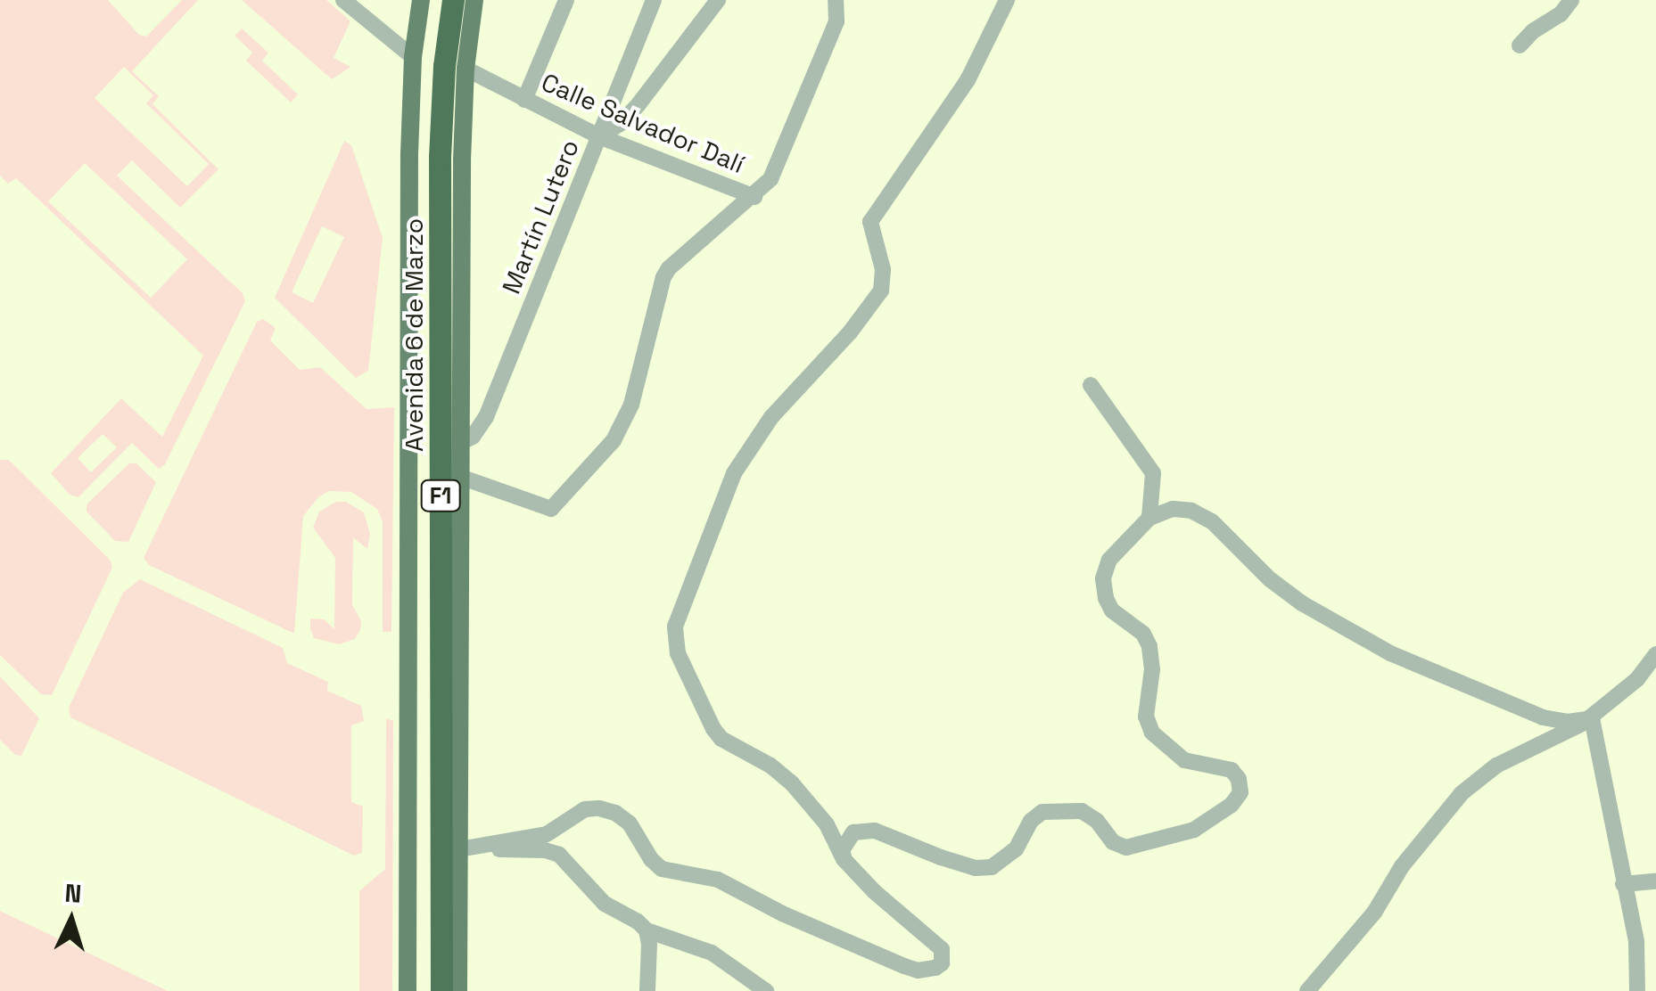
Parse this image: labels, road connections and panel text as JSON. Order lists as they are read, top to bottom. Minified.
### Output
{"streets":{"highway":["Avenida 6 de Marzo","F1"],"street":["Calle Salvador Dalí","Martín Lutero"]},"crossings":[["Calle Salvador Dalí","Martín Lutero"],["Calle Salvador Dalí","Avenida 6 de Marzo"],["Martín Lutero","Avenida 6 de Marzo"]],"north":"top"}
